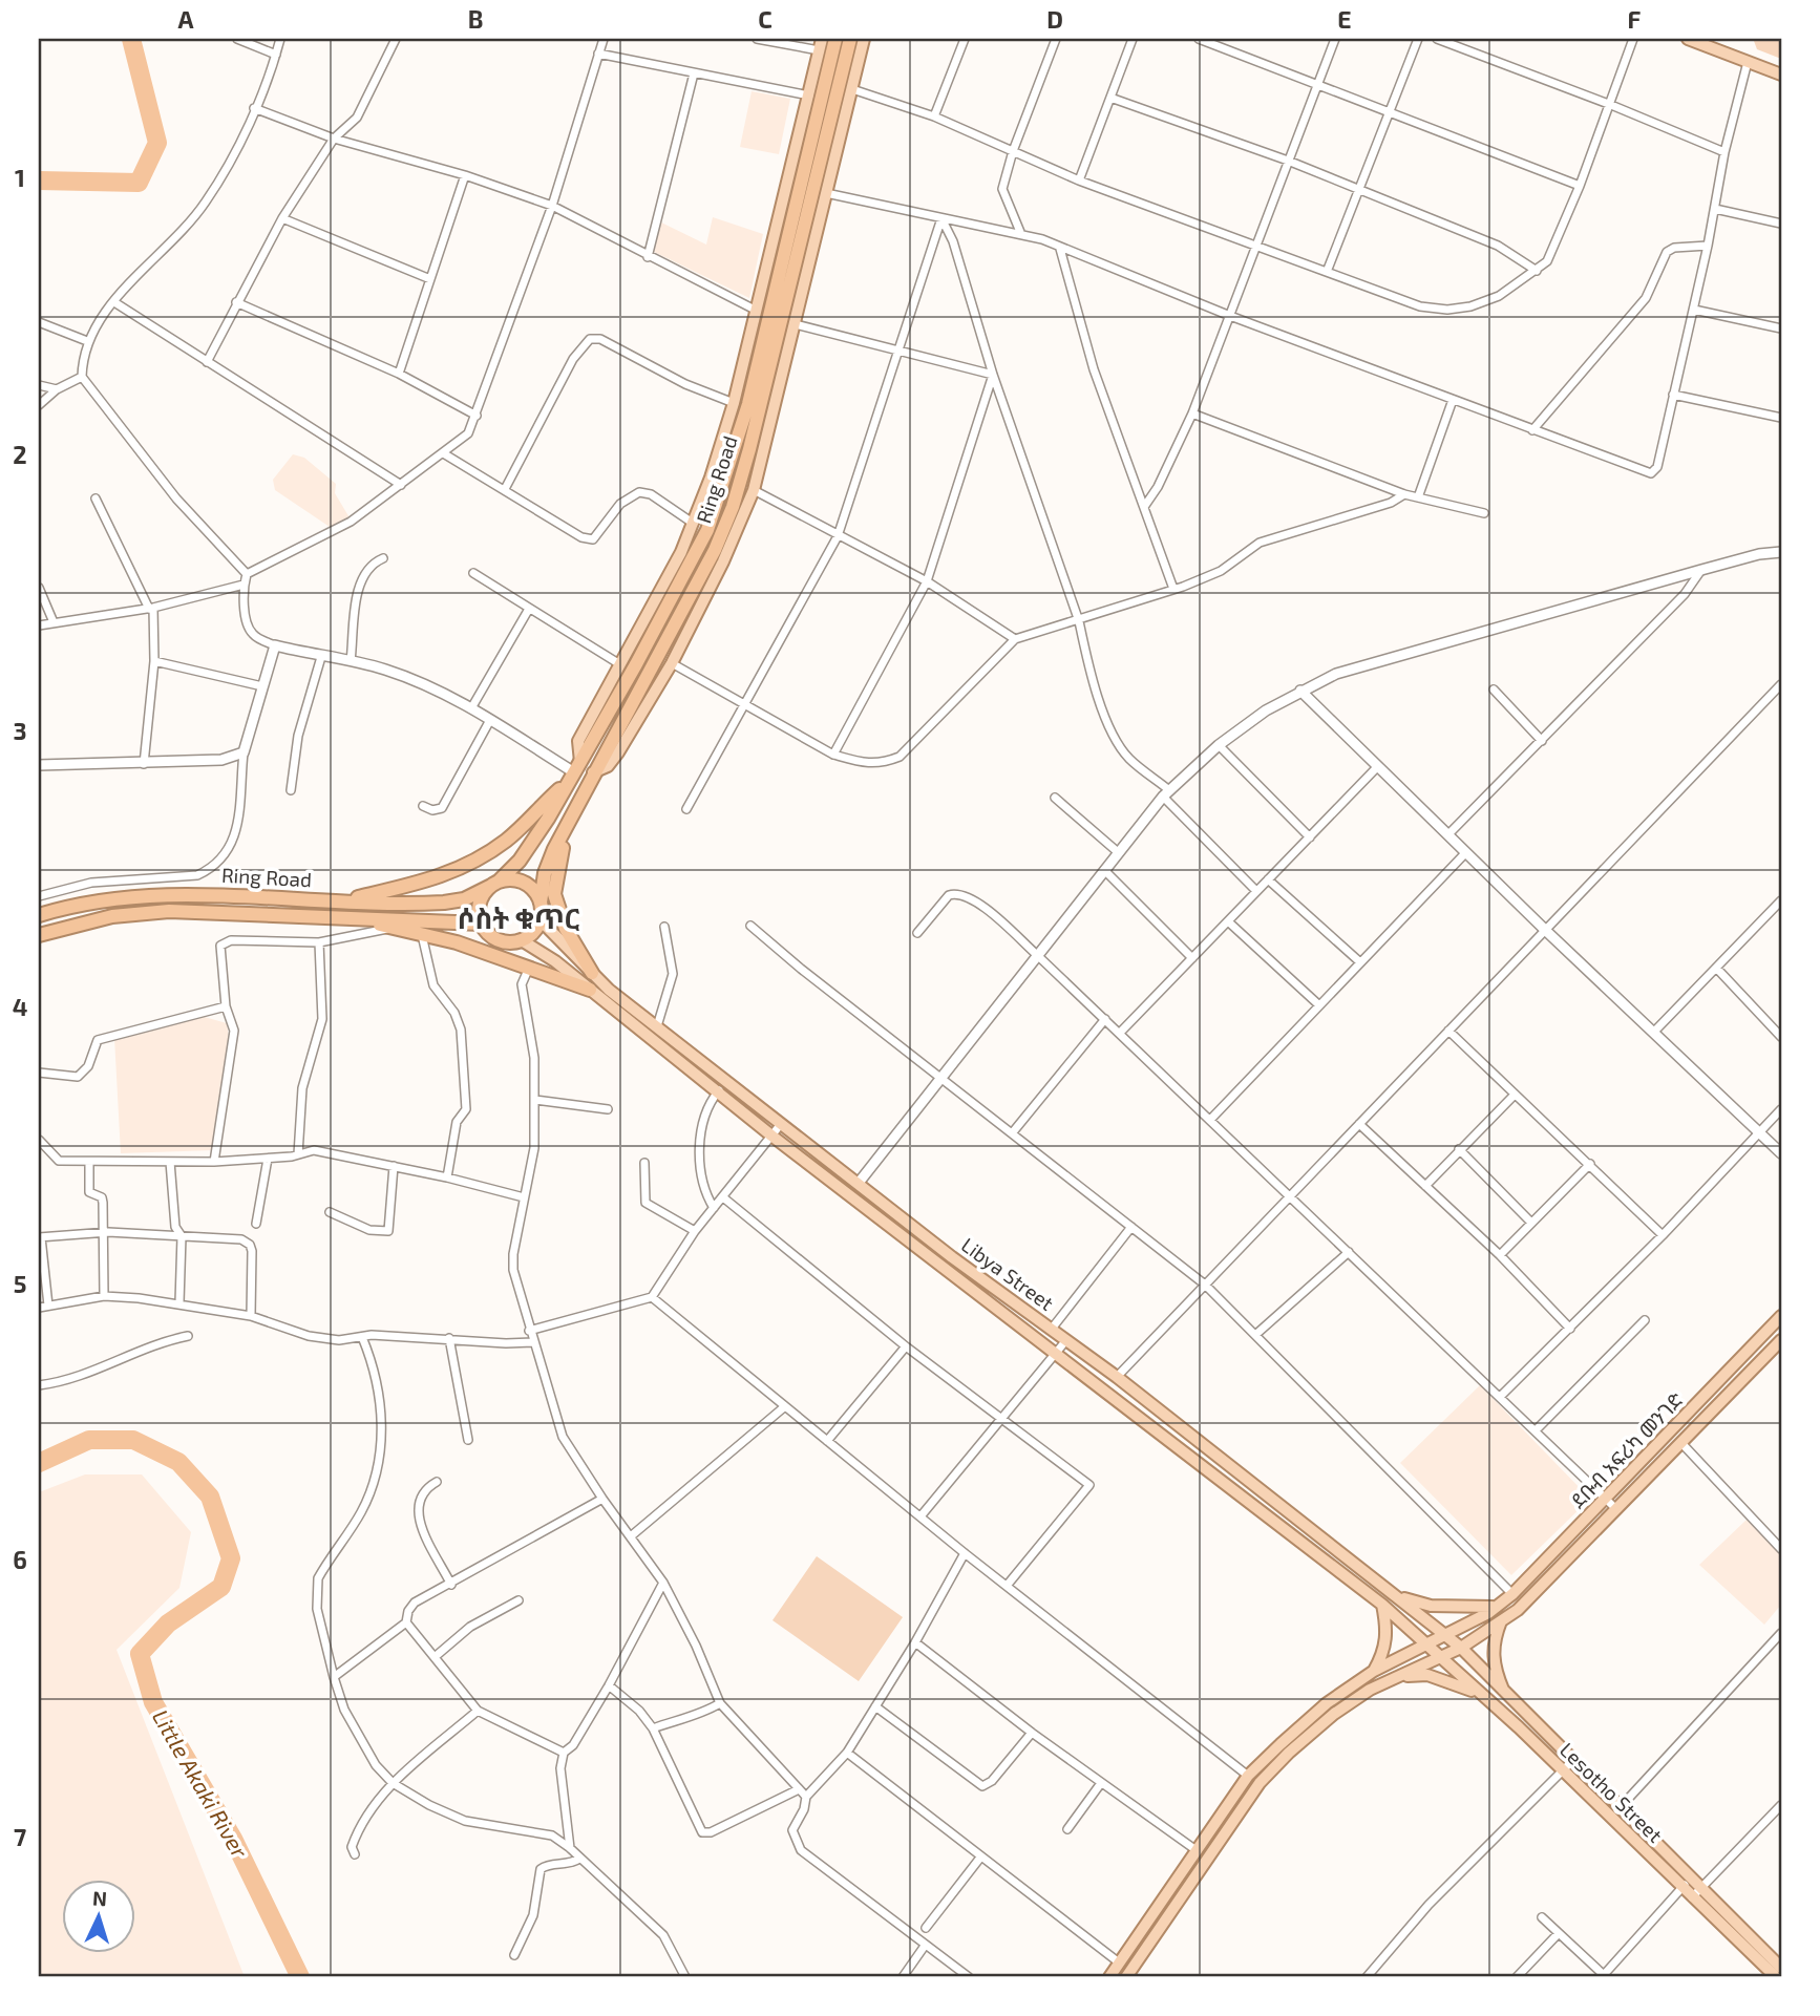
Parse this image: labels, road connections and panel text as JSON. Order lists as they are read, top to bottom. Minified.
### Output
{"streets":{"highway":["Ring Road"],"main road":["Libya Street","ደቡብ አፍሪካ መንገድ","Lesotho Street"]},"crossings":[["Ring Road","Libya Street"],["Libya Street","ደቡብ አፍሪካ መንገድ"],["Libya Street","Lesotho Street"],["ደቡብ አፍሪካ መንገድ","Lesotho Street"]],"districts":["ሶስት ቁጥር"],"water":["Little Akaki River"],"north":"top","grid":{"columns":["A","B","C","D","E","F"],"rows":["1","2","3","4","5","6","7"]}}
